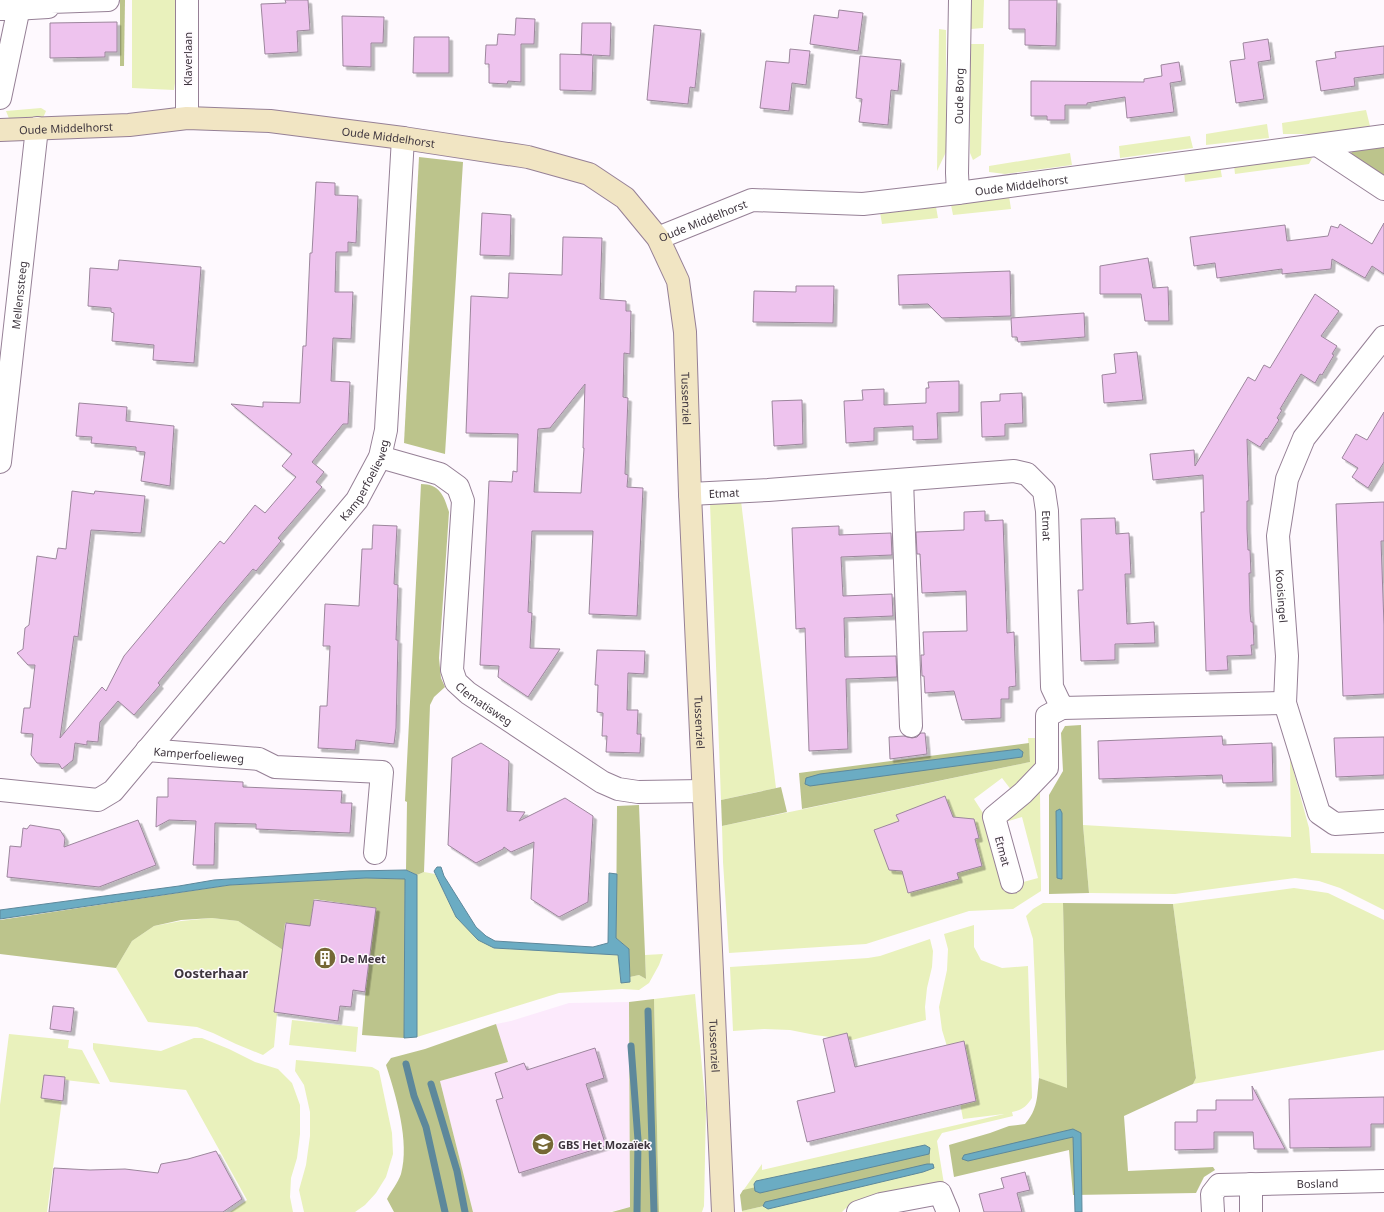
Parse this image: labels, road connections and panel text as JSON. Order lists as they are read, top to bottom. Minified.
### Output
{"streets":{"street":["Klaverlaan","Oude Borg","Oude Middelhorst","Mellenssteeg","Tussenziel","Kamperfoelieweg","Etmat","Kooisingel","Clematisweg","Bosland"]},"crossings":[["Klaverlaan","Oude Middelhorst"],["Oude Borg","Oude Middelhorst"],["Oude Middelhorst","Mellenssteeg"],["Oude Middelhorst","Tussenziel"],["Oude Middelhorst","Kamperfoelieweg"],["Tussenziel","Etmat"],["Tussenziel","Clematisweg"],["Kamperfoelieweg","Clematisweg"]],"districts":["Oosterhaar"],"places":{"building":["De Meet"],"school or university":["GBS Het Mozaïek"]}}
